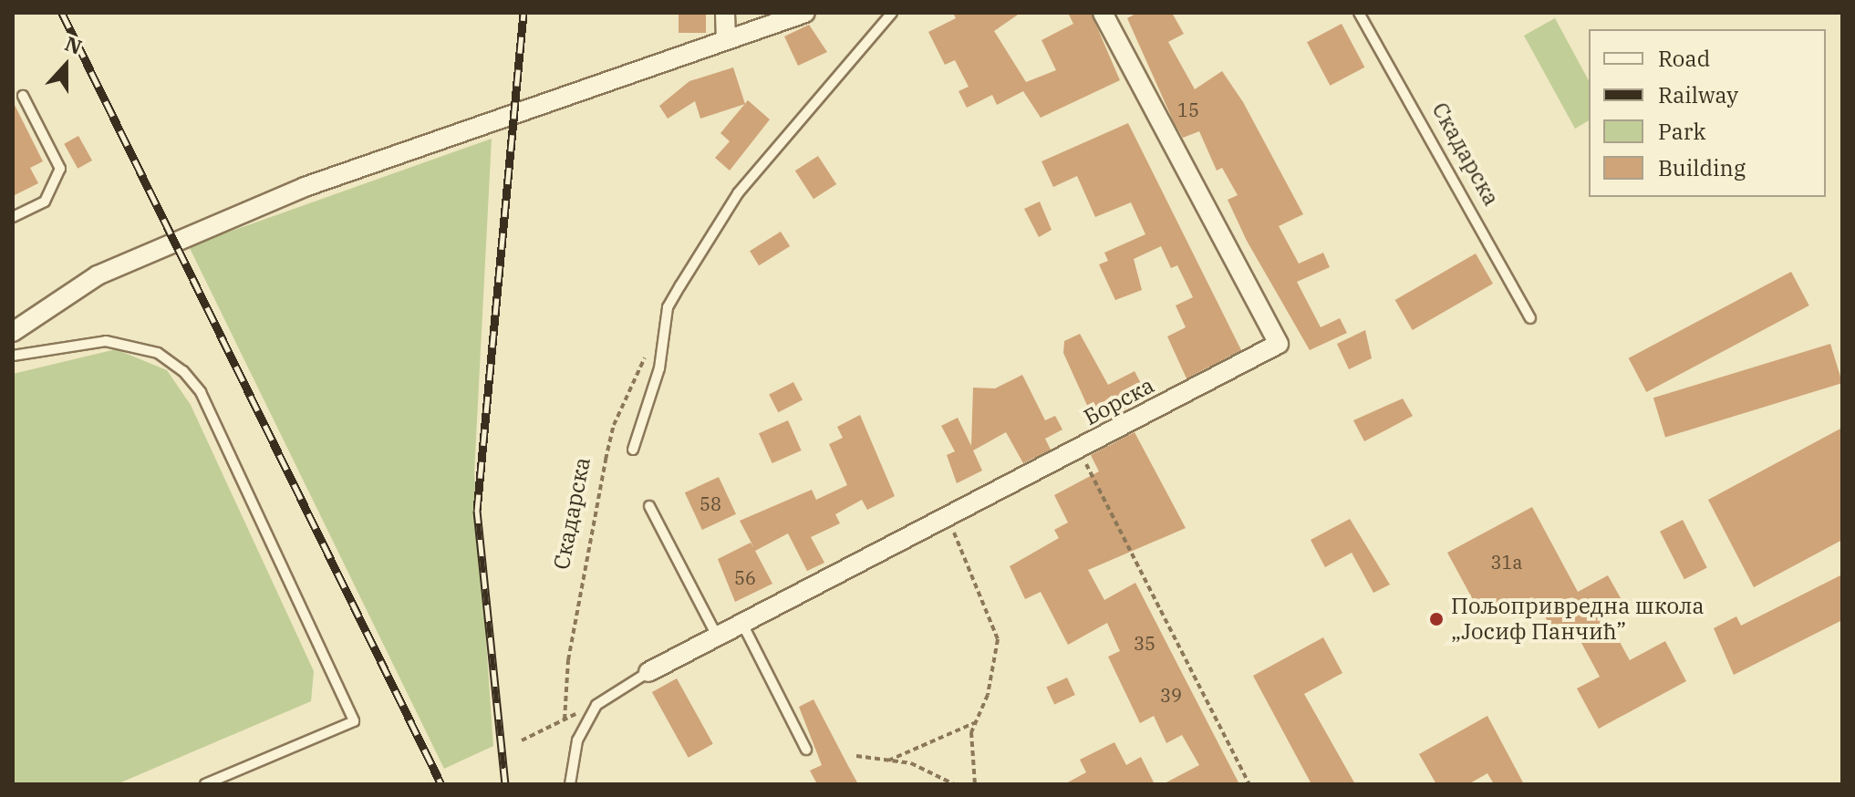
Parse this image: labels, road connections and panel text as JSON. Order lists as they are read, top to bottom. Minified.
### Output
{"streets":{"street":["Борска"],"lane":["Скадарска"]},"places":["Пољопривредна школа „Јосиф Панчић”"],"house_numbers":["15","58","31a","56","35","39"],"legend":["Road","Railway","Park","Building"],"north":"top"}
